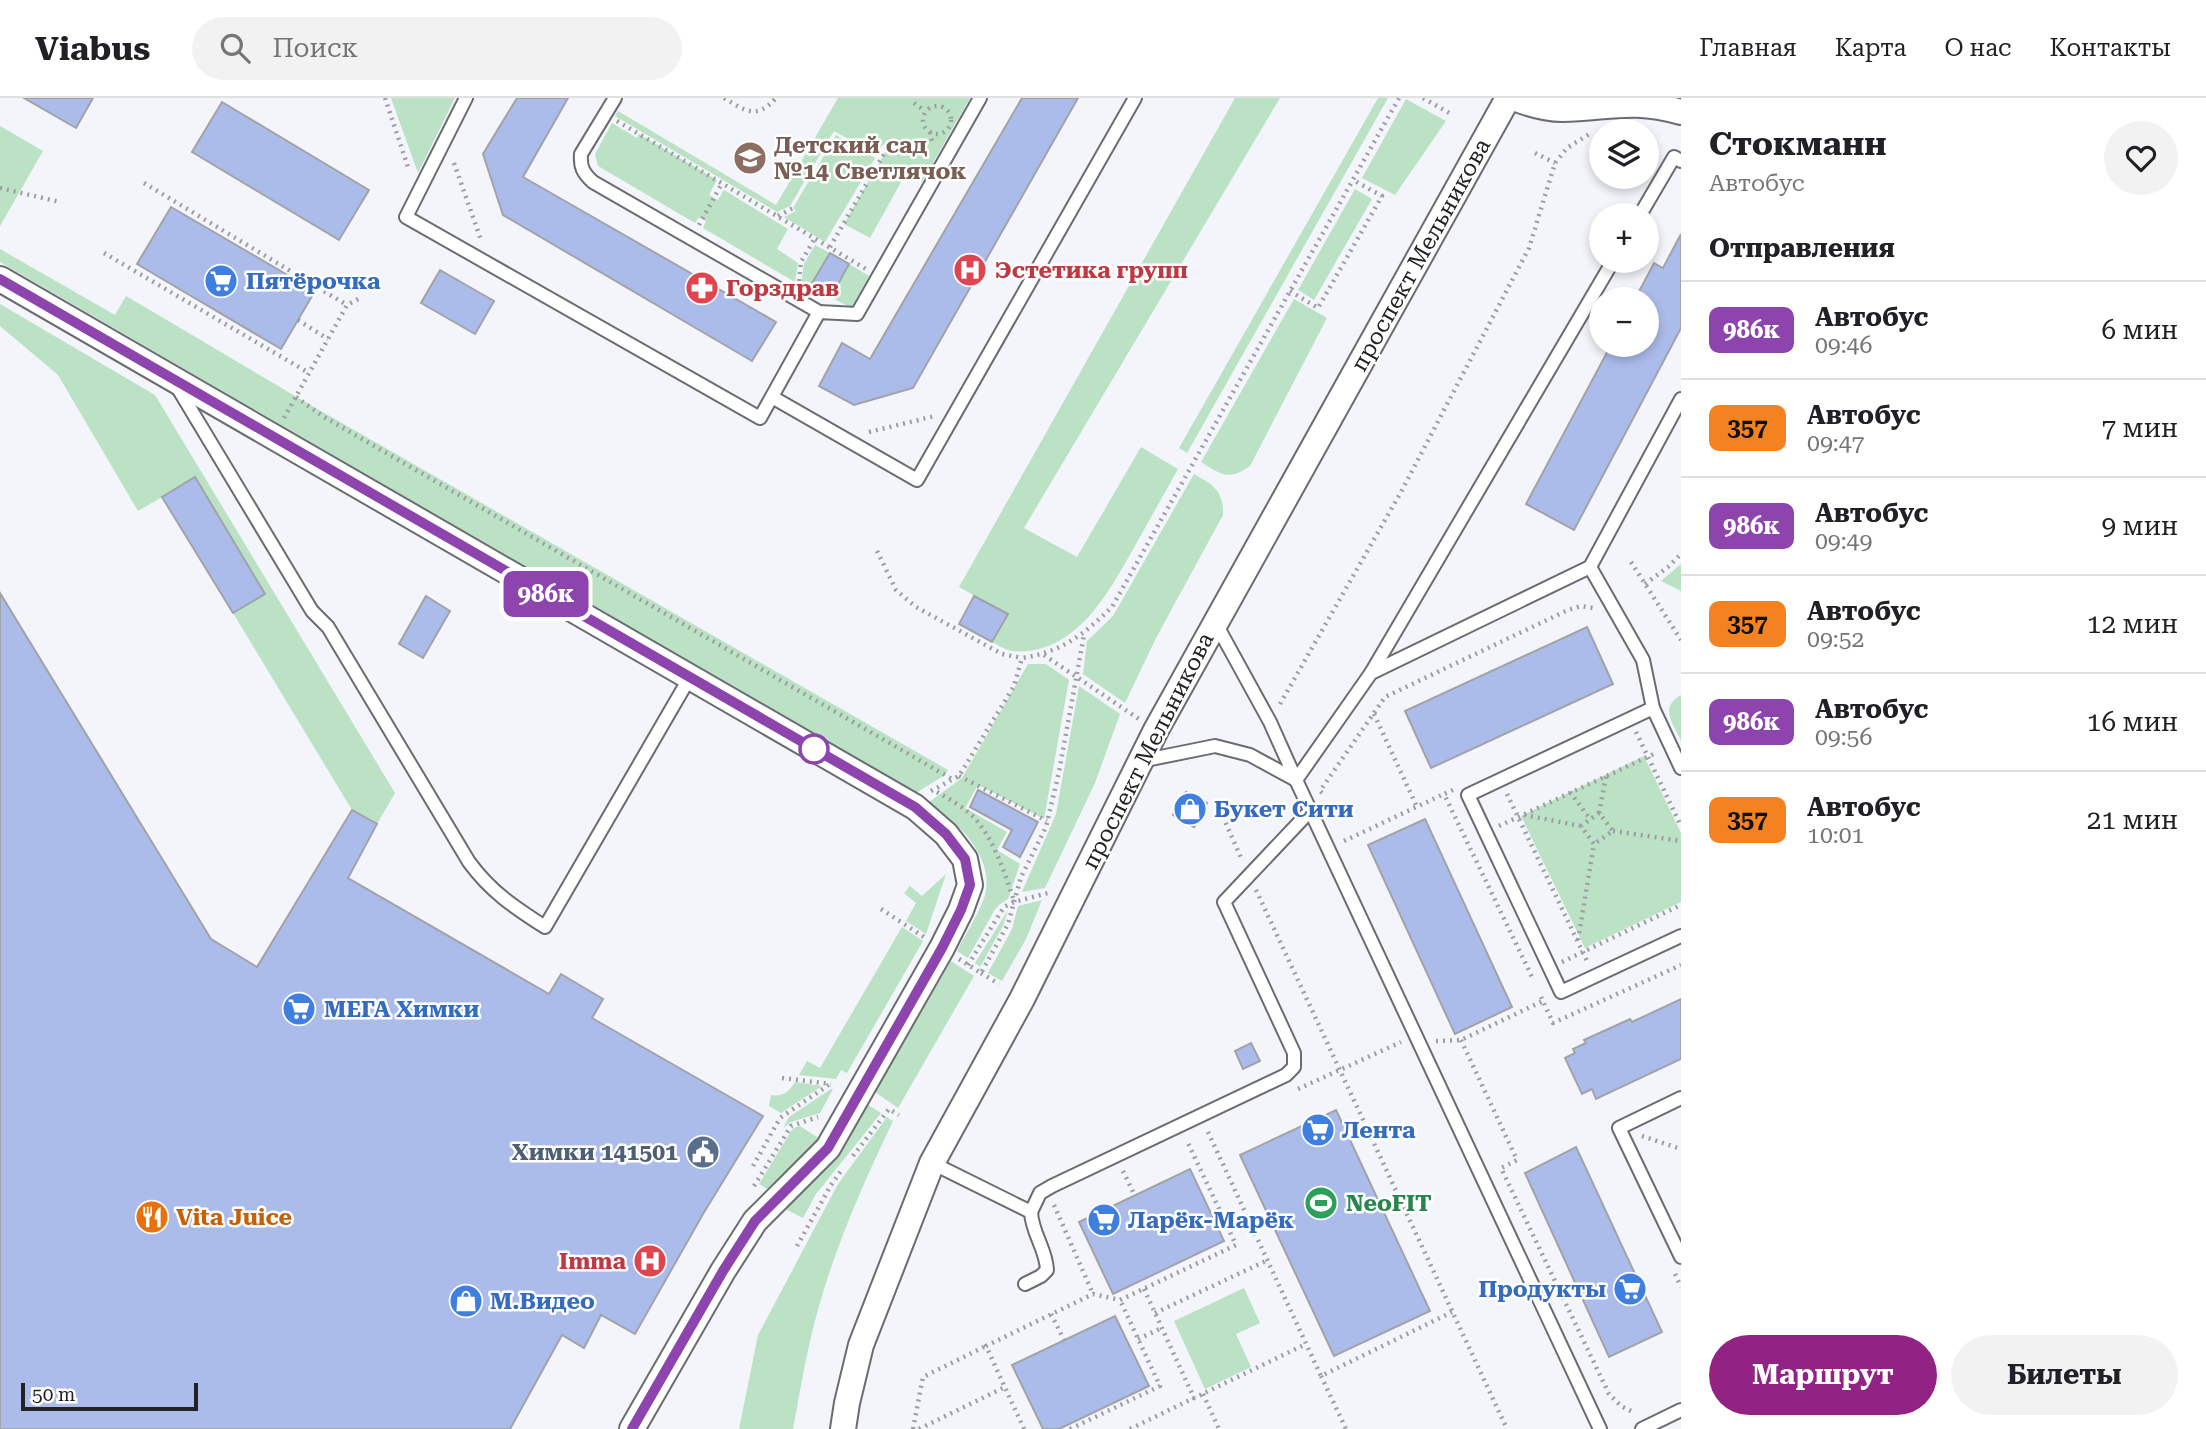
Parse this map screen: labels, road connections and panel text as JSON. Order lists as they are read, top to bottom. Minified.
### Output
{"streets":{"street":["проспект Мельникова"]},"places":{"school or university":["Детский сад №14 Светлячок"],"hospital":["Эстетика групп","Imma"],"supermarket":["Пятёрочка","МЕГА Химки","Лента","Ларёк-Марёк","Продукты"],"pharmacy":["Горздрав"],"shop":["Букет Сити","М.Видео"],"public building":["Химки 141501"],"sports":["NeoFIT"],"restaurant":["Vita Juice"]},"lines":["bus line 986к"],"scale_bar":"50 m","page":{"header":"Viabus","search":"Поиск","nav":["Главная","Карта","О нас","Контакты"],"on_map":"986к","heading":[["Стокманн","Автобус"],"Отправления"],"map_buttons":["+","−"],"list":[{"mark":"986к","name":"Автобус","note":"09:46","value":"6 мин"},{"mark":"357","name":"Автобус","note":"09:47","value":"7 мин"},{"mark":"986к","name":"Автобус","note":"09:49","value":"9 мин"},{"mark":"357","name":"Автобус","note":"09:52","value":"12 мин"},{"mark":"986к","name":"Автобус","note":"09:56","value":"16 мин"},{"mark":"357","name":"Автобус","note":"10:01","value":"21 мин"}],"buttons":["Маршрут","Билеты"],"scale":"50 m"}}
